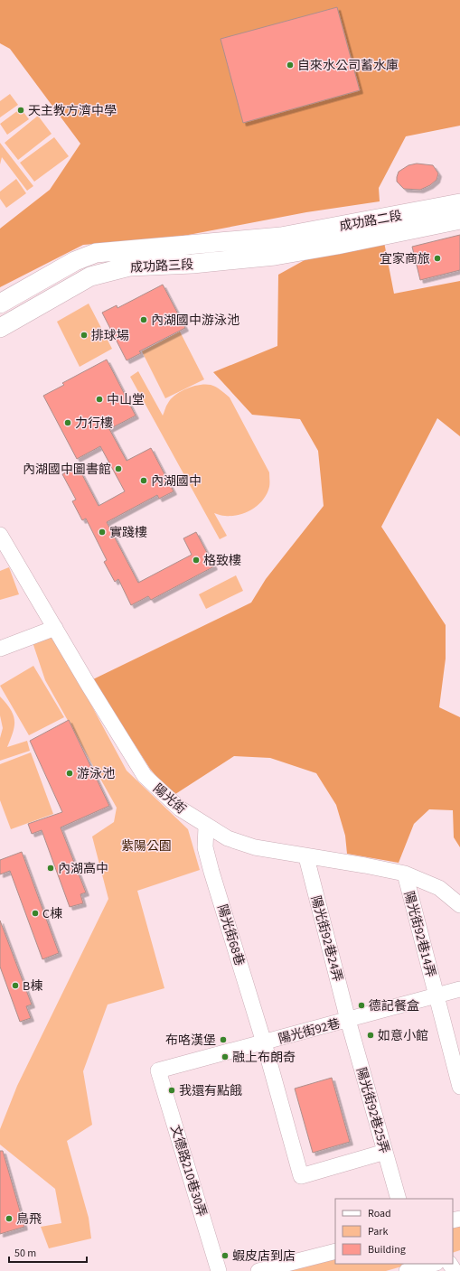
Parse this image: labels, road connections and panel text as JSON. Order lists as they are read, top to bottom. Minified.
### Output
{"streets":{"main road":["成功路二段","成功路三段"],"street":["陽光街","陽光街92巷14弄","陽光街68巷","陽光街92巷24弄","陽光街92巷","陽光街92巷25弄","文德路210巷30弄"]},"crossings":[["成功路二段","成功路三段"],["陽光街","陽光街92巷14弄"],["陽光街","陽光街68巷"],["陽光街","陽光街92巷24弄"],["陽光街92巷14弄","陽光街92巷"],["陽光街68巷","陽光街92巷"],["陽光街68巷","陽光街92巷25弄"],["陽光街92巷24弄","陽光街92巷"],["陽光街92巷24弄","陽光街92巷25弄"],["陽光街92巷","陽光街92巷25弄"],["陽光街92巷","文德路210巷30弄"]],"parks":["紫陽公園"],"places":["自來水公司蓄水庫","天主教方濟中學","宜家商旅","內湖國中游泳池","排球場","中山堂","力行樓","內湖國中圖書館","內湖國中","實踐樓","格致樓","游泳池","內湖高中","C棟","B棟","德記餐盒","如意小館","布咯漢堡","融上布朗奇","我還有點餓","鳥飛","蝦皮店到店"],"legend":["Road","Park","Building"],"scale_bar":"50 m"}
